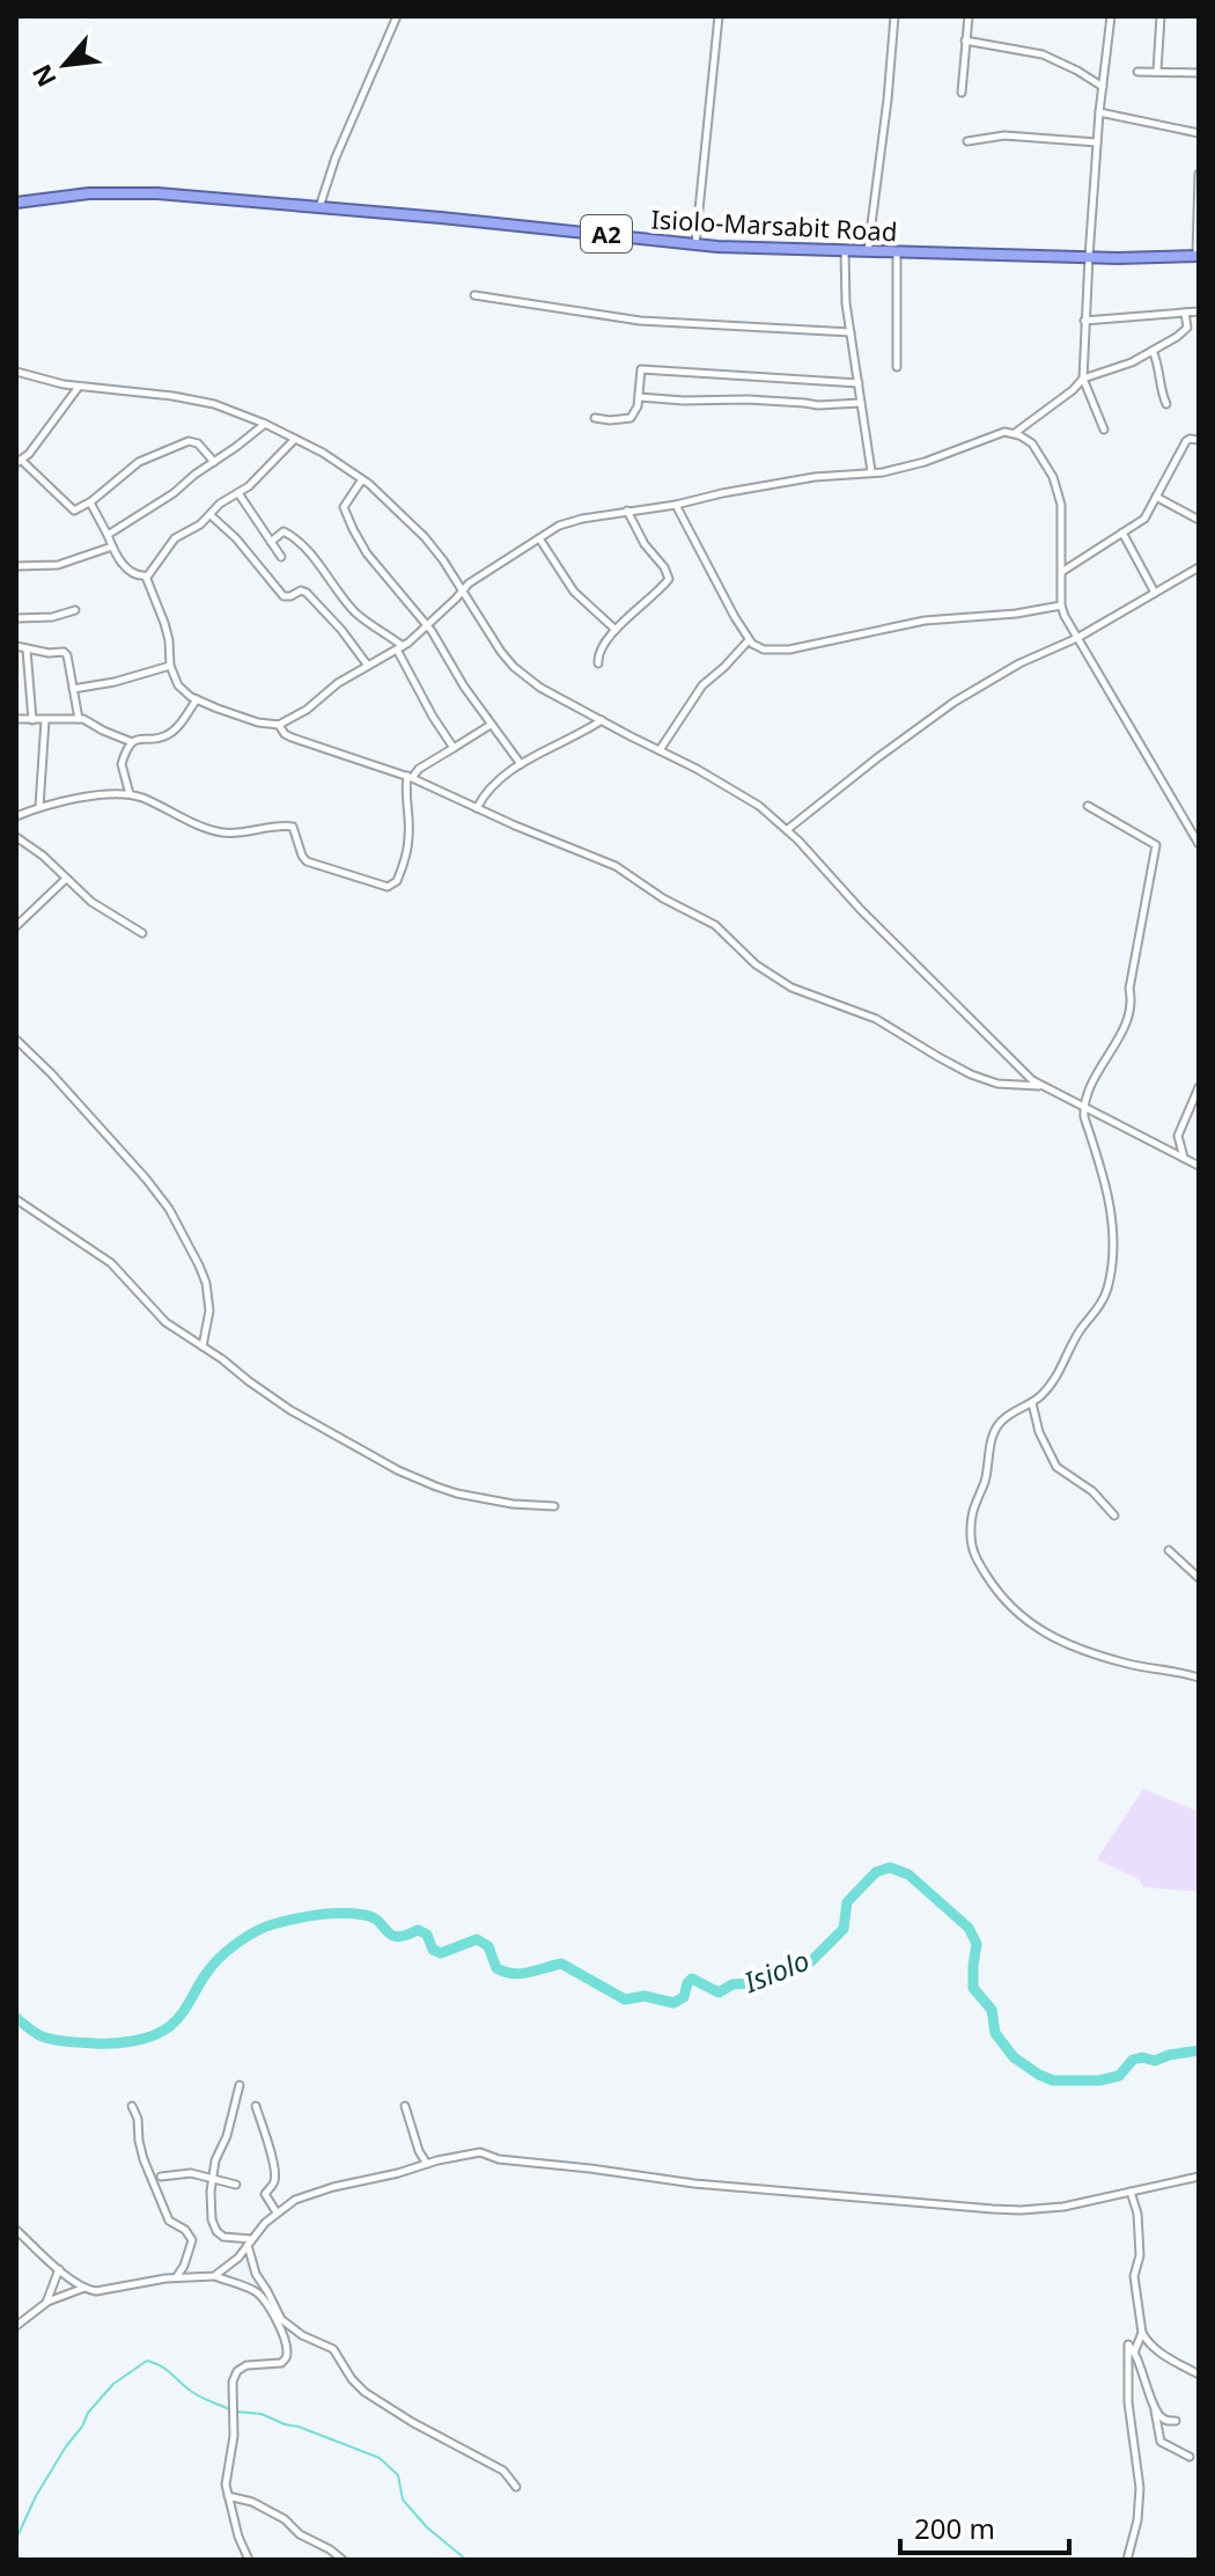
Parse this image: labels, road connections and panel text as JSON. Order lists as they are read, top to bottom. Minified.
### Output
{"streets":{"highway":["Isiolo-Marsabit Road","A2"]},"water":["Isiolo"],"scale_bar":"200 m","north":"bottom left"}
